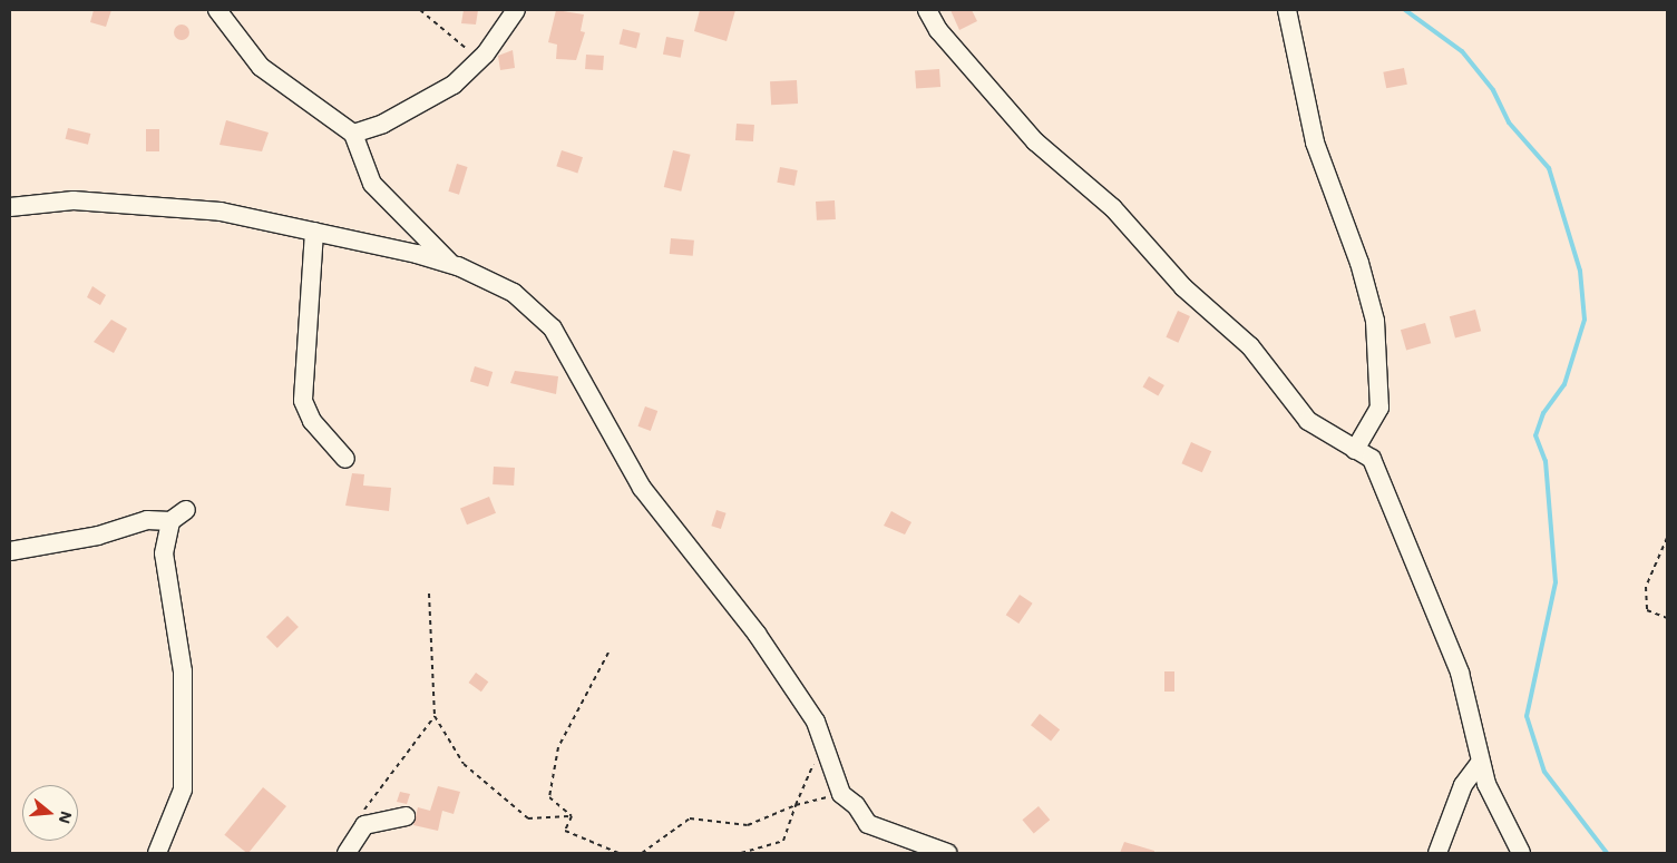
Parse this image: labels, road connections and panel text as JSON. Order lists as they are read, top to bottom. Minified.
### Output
{"north":"right"}
